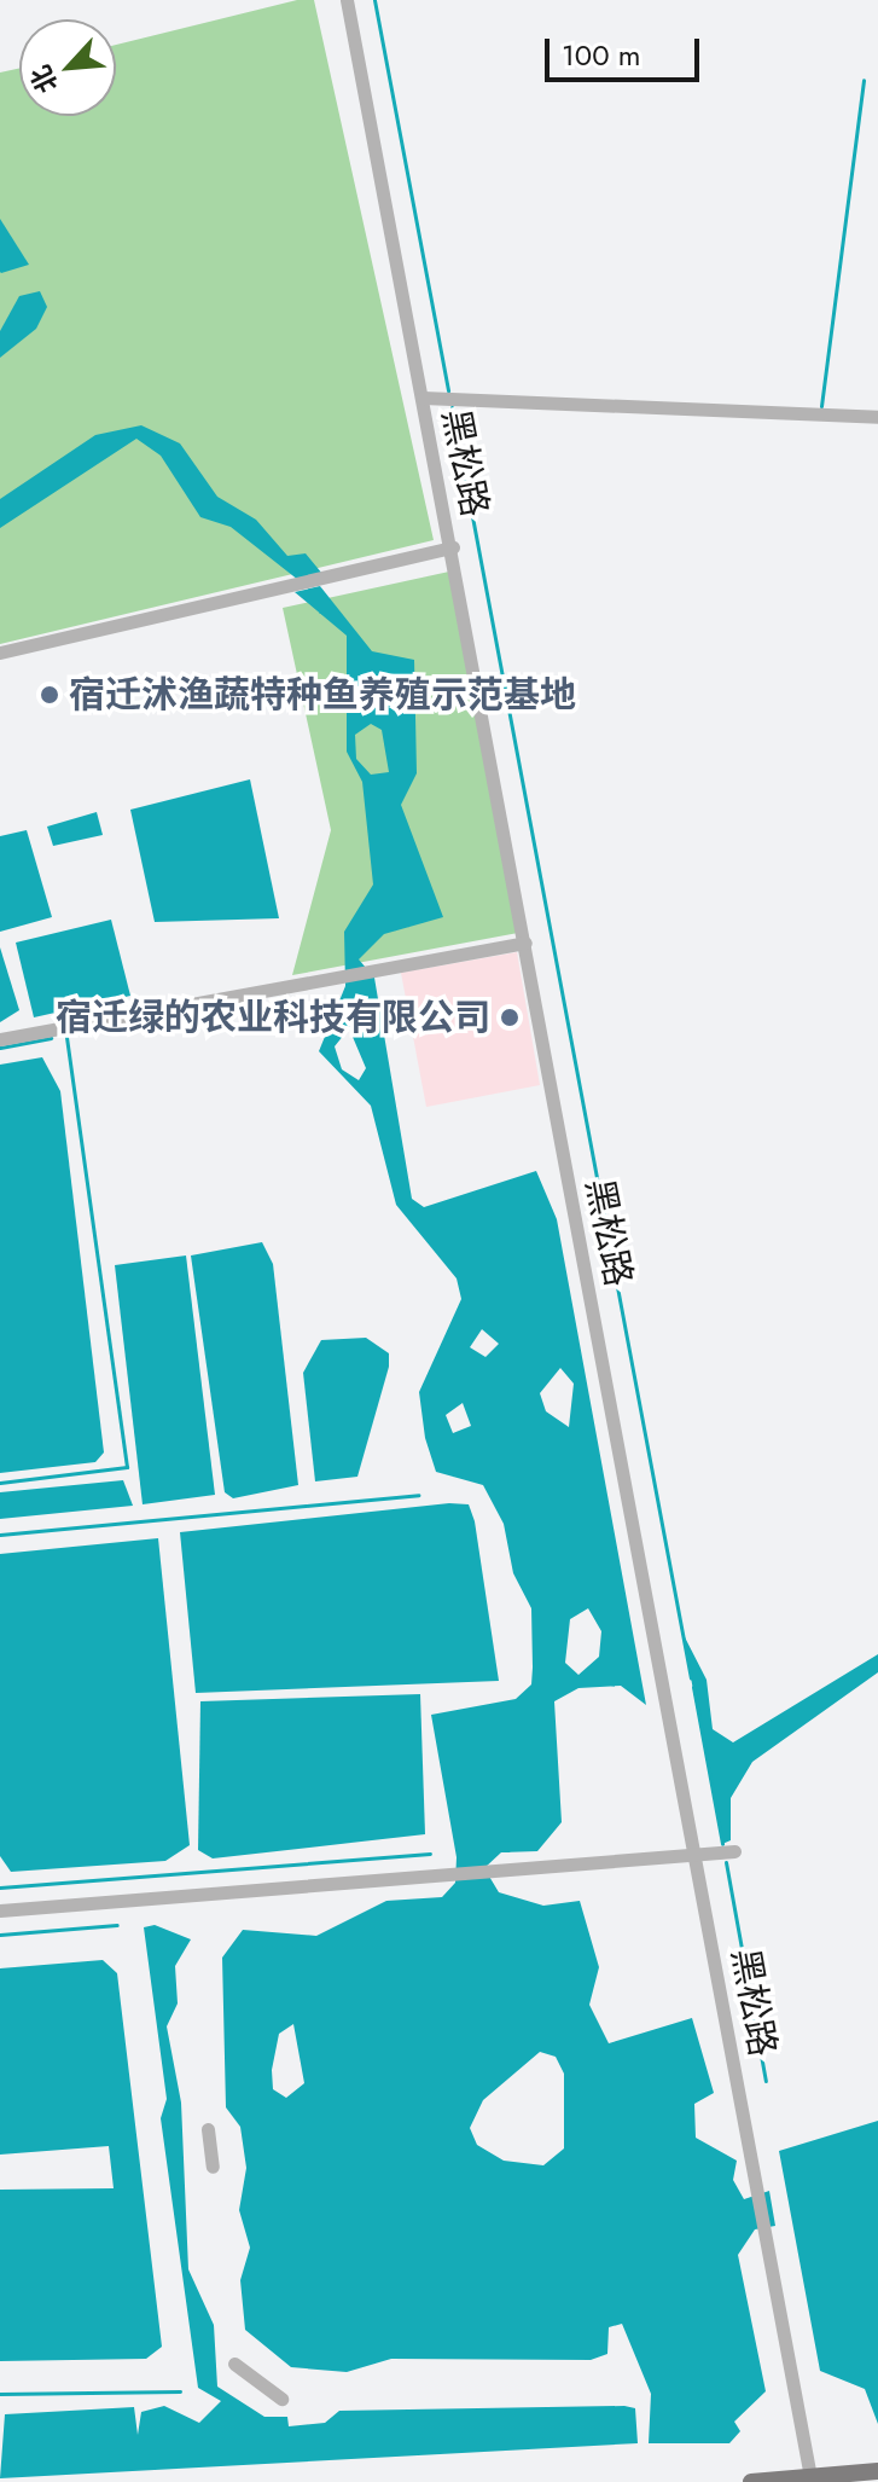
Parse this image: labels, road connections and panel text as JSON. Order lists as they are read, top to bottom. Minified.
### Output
{"streets":{"street":["黑松路"]},"places":["宿迁沭渔蔬特种鱼养殖示范基地","宿迁绿的农业科技有限公司"],"scale_bar":"100 m","north":"bottom left"}
